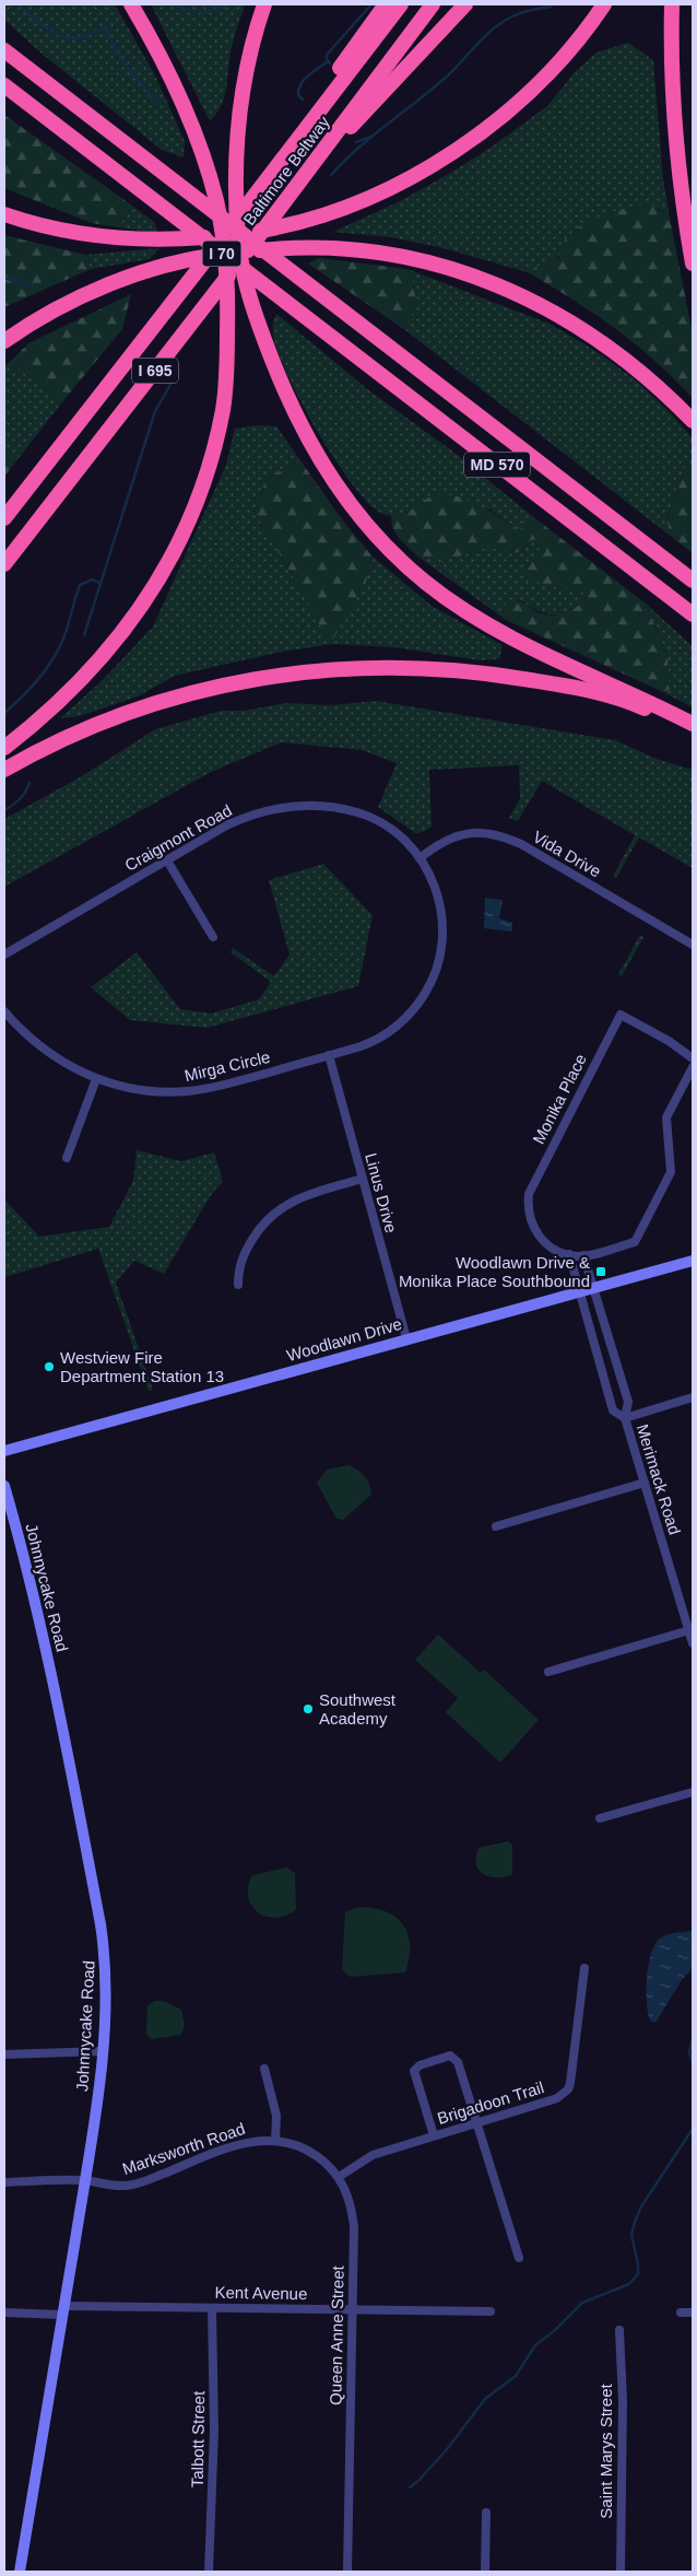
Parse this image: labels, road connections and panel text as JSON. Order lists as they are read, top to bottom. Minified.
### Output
{"streets":{"highway":["Baltimore Beltway","I 70","I 695","MD 570"],"main road":["Woodlawn Drive","Johnnycake Road"],"street":["Craigmont Road","Vida Drive","Mirga Circle","Monika Place","Linus Drive","Merimack Road","Brigadoon Trail","Marksworth Road","Kent Avenue","Queen Anne Street","Talbott Street","Saint Marys Street"]},"crossings":[["I 70","MD 570"],["Craigmont Road","Vida Drive"],["Craigmont Road","Mirga Circle"],["Mirga Circle","Linus Drive"],["Monika Place","Merimack Road"],["Linus Drive","Woodlawn Drive"],["Woodlawn Drive","Merimack Road"],["Johnnycake Road","Marksworth Road"],["Johnnycake Road","Kent Avenue"],["Brigadoon Trail","Queen Anne Street"],["Marksworth Road","Queen Anne Street"],["Kent Avenue","Queen Anne Street"],["Kent Avenue","Talbott Street"]],"places":{"transit":["Woodlawn Drive & Monika Place Southbound"],"other":["Westview Fire Department Station 13","Southwest Academy"]}}
